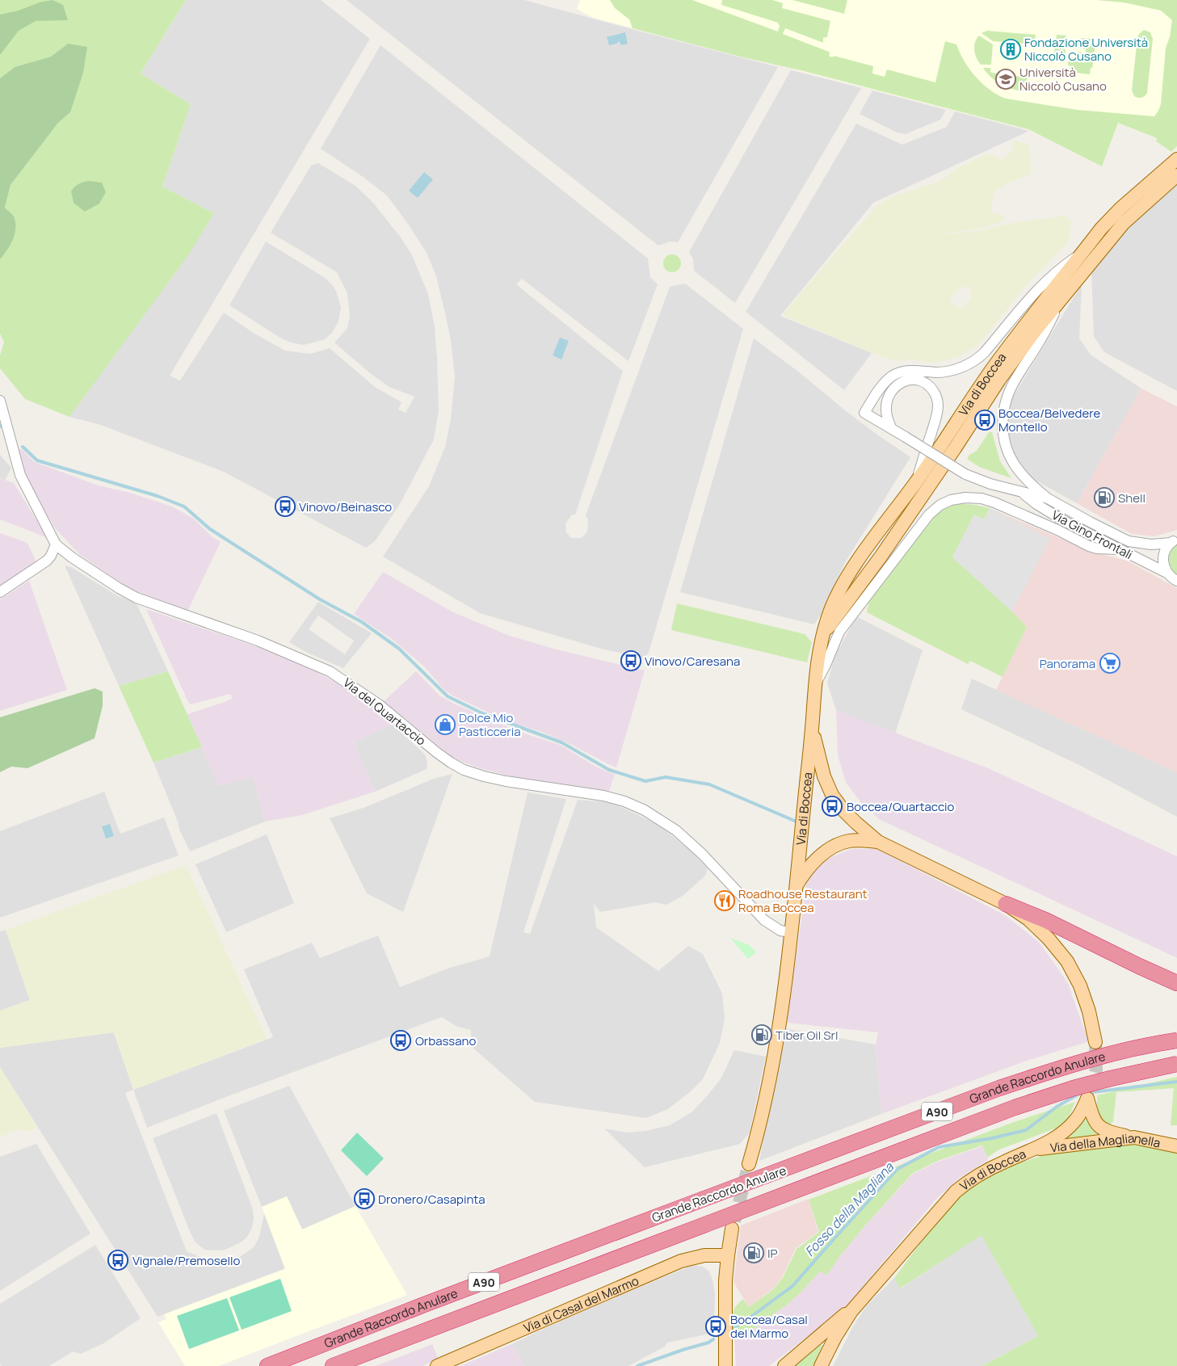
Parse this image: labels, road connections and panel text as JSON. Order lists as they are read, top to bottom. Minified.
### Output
{"streets":{"highway":["Grande Raccordo Anulare","A90"],"main road":["Via di Boccea","Via della Maglianella","Via di Casal del Marmo"],"street":["Via Gino Frontali","Via del Quartaccio"]},"crossings":[["Via di Boccea","Via Gino Frontali"],["Via di Boccea","Via del Quartaccio"],["Via di Boccea","Via della Maglianella"]],"water":["Fosso della Magliana"],"places":{"building":["Fondazione Università Niccolò Cusano"],"school or university":["Università Niccolò Cusano"],"bus stop":["Boccea/Belvedere Montello","Vinovo/Beinasco","Vinovo/Caresana","Boccea/Quartaccio","Orbassano","Dronero/Casapinta","Vignale/Premosello","Boccea/Casal del Marmo"],"fuel station":["Shell","Tiber Oil Srl","IP"],"supermarket":["Panorama"],"shop":["Dolce Mio Pasticceria"],"restaurant":["Roadhouse Restaurant Roma Boccea"]}}
